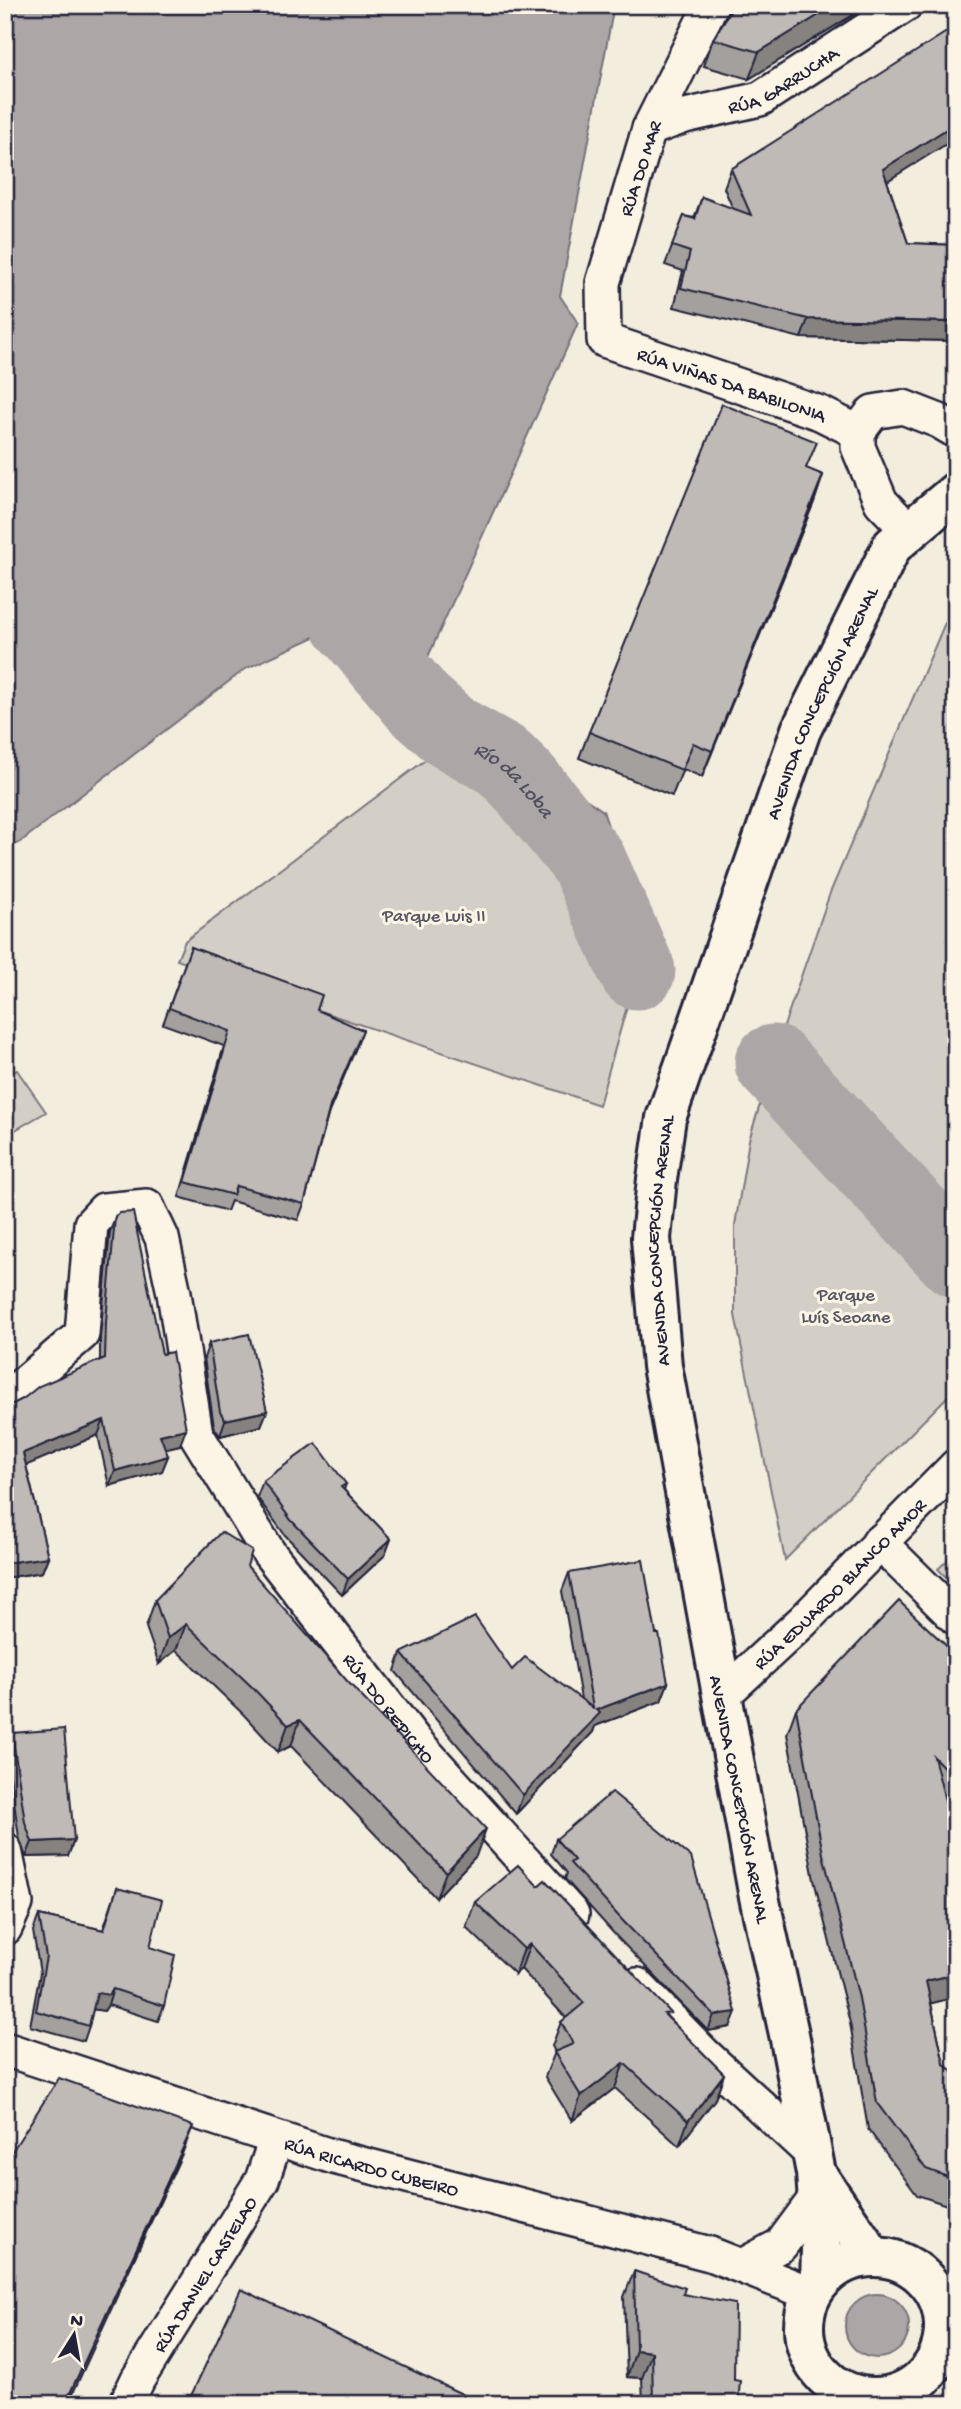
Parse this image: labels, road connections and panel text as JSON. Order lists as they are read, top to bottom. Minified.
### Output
{"streets":{"main road":["AVENIDA CONCEPCIÓN ARENAL"],"street":["RÚA GARRUCHA","RÚA DO MAR","RÚA VIÑAS DA BABILONIA","RÚA EDUARDO BLANCO AMOR","RÚA DO REPICHO","RÚA RICARDO CUBEIRO","RÚA DANIEL CASTELAO"]},"crossings":[["RÚA GARRUCHA","RÚA DO MAR"],["RÚA DO MAR","RÚA VIÑAS DA BABILONIA"],["AVENIDA CONCEPCIÓN ARENAL","RÚA EDUARDO BLANCO AMOR"],["AVENIDA CONCEPCIÓN ARENAL","RÚA DO REPICHO"],["AVENIDA CONCEPCIÓN ARENAL","RÚA RICARDO CUBEIRO"],["RÚA RICARDO CUBEIRO","RÚA DANIEL CASTELAO"]],"water":["Río da Loba"],"parks":["Parque Luis II","Parque Luís Seoane"],"north":"top"}
